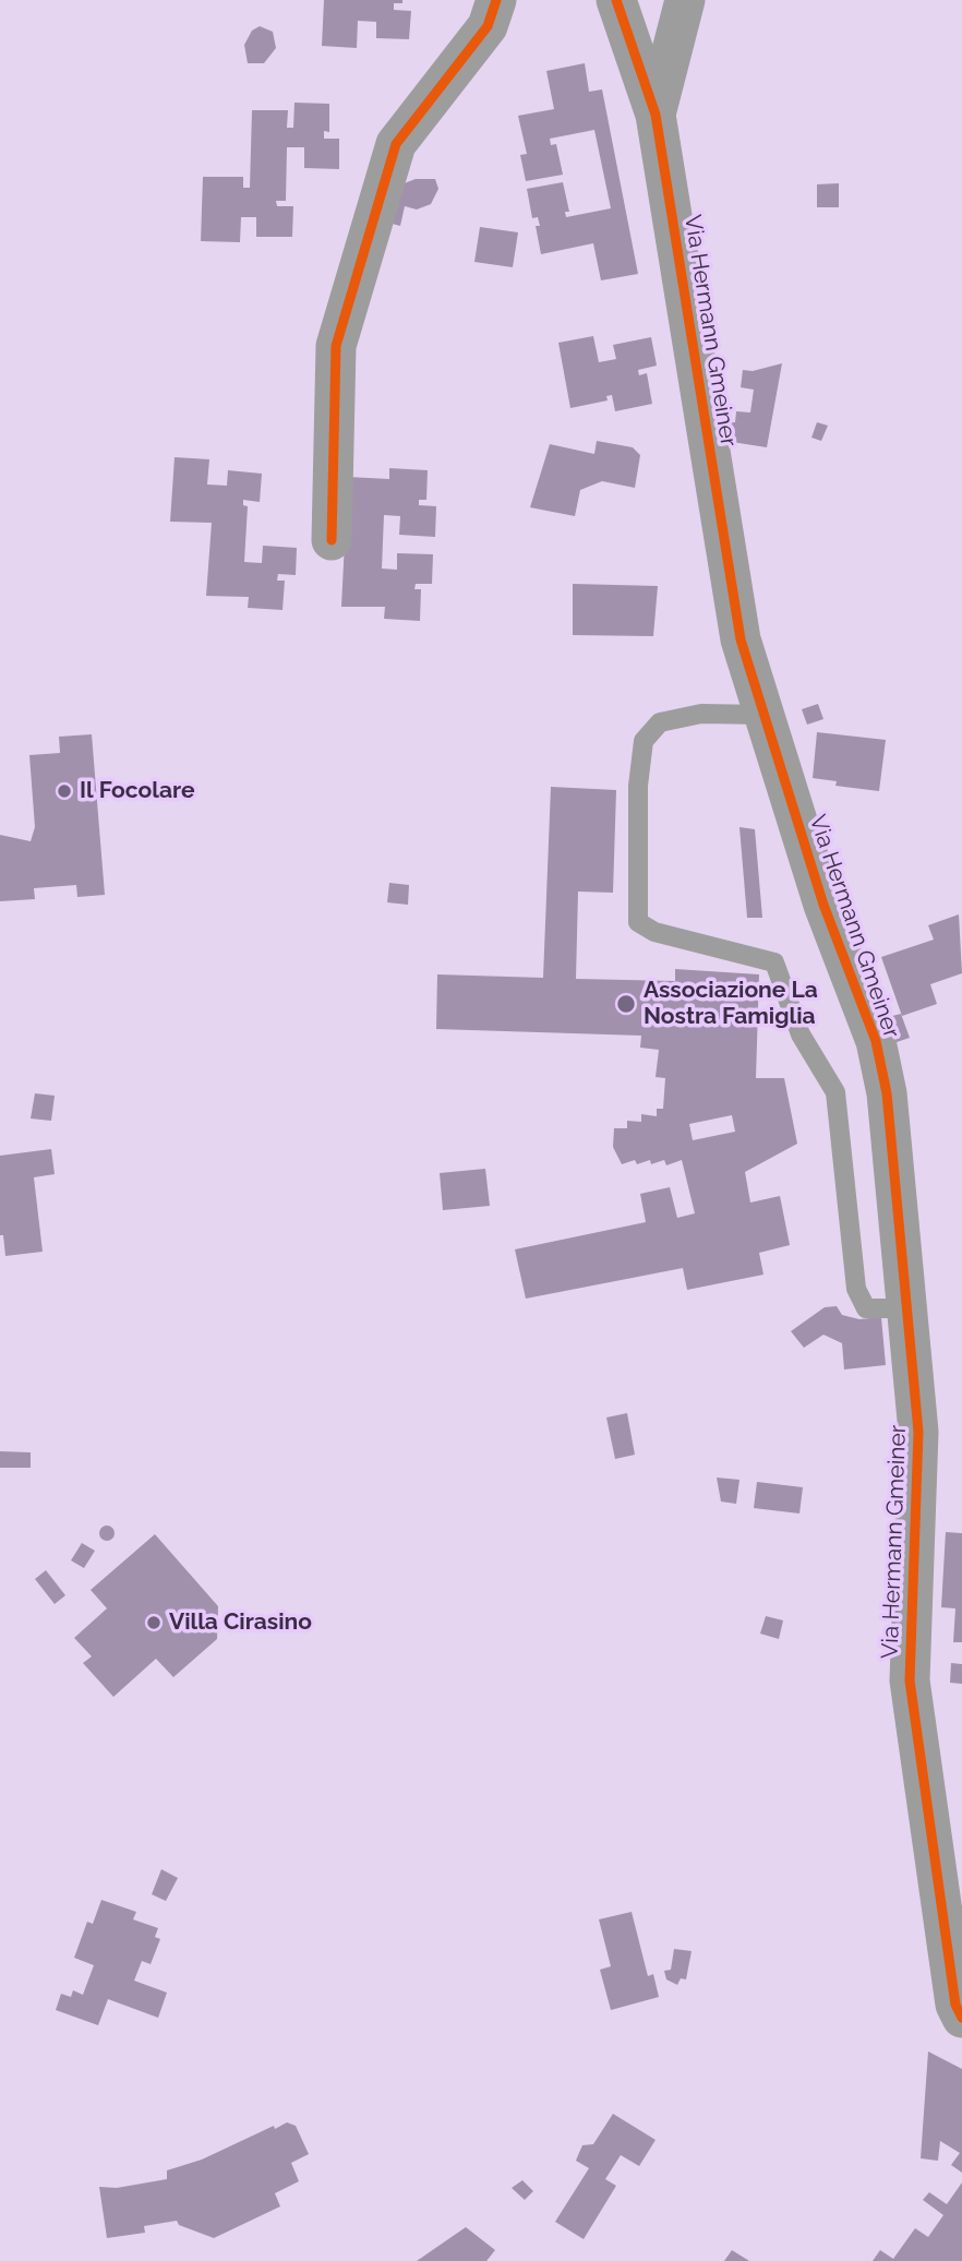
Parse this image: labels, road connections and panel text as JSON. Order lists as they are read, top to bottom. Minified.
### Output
{"streets":{"street":["Via Hermann Gmeiner"]},"places":["Il Focolare","Associazione La Nostra Famiglia","Villa Cirasino"]}
